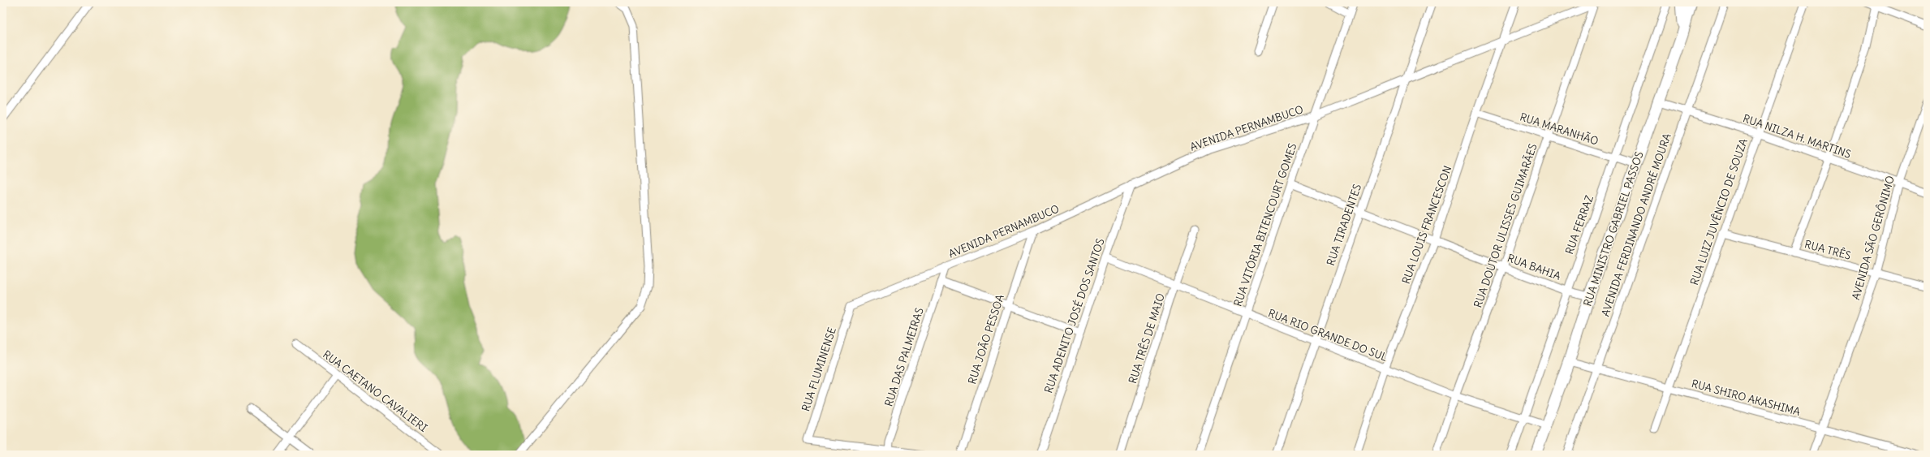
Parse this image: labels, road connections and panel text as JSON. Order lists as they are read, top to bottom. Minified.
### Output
{"streets":{"main road":["RUA MINISTRO GABRIEL PASSOS"],"street":["AVENIDA PERNAMBUCO","RUA MARANHÃO","RUA NILZA H. MARTINS","RUA LUIZ JUVÊNCIO DE SOUZA","RUA VITÓRIA BITENCOURT GOMES","RUA TIRADENTES","RUA LOUIS FRANCESCON","RUA FERRAZ","AVENIDA FERDINANDO ANDRÉ MOURA","RUA DOUTOR ULISSES GUIMARÃES","AVENIDA SÃO GERÔNIMO","RUA TRÊS","RUA BAHIA","RUA ADENITO JOSÉ DOS SANTOS","RUA RIO GRANDE DO SUL","RUA TRÊS DE MAIO","RUA JOÃO PESSOA","RUA DAS PALMEIRAS","RUA FLUMINENSE","RUA CAETANO CAVALIERI","RUA SHIRO AKASHIMA"]},"crossings":[["AVENIDA PERNAMBUCO","RUA VITÓRIA BITENCOURT GOMES"],["AVENIDA PERNAMBUCO","RUA TIRADENTES"],["AVENIDA PERNAMBUCO","RUA LOUIS FRANCESCON"],["AVENIDA PERNAMBUCO","RUA DOUTOR ULISSES GUIMARÃES"],["AVENIDA PERNAMBUCO","RUA ADENITO JOSÉ DOS SANTOS"],["AVENIDA PERNAMBUCO","RUA JOÃO PESSOA"],["AVENIDA PERNAMBUCO","RUA DAS PALMEIRAS"],["AVENIDA PERNAMBUCO","RUA FLUMINENSE"],["RUA MARANHÃO","RUA LOUIS FRANCESCON"],["RUA MARANHÃO","RUA FERRAZ"],["RUA MARANHÃO","RUA DOUTOR ULISSES GUIMARÃES"],["RUA MARANHÃO","RUA MINISTRO GABRIEL PASSOS"],["RUA NILZA H. MARTINS","RUA LUIZ JUVÊNCIO DE SOUZA"],["RUA NILZA H. MARTINS","AVENIDA FERDINANDO ANDRÉ MOURA"],["RUA NILZA H. MARTINS","RUA MINISTRO GABRIEL PASSOS"],["RUA NILZA H. MARTINS","AVENIDA SÃO GERÔNIMO"],["RUA LUIZ JUVÊNCIO DE SOUZA","RUA TRÊS"],["RUA LUIZ JUVÊNCIO DE SOUZA","RUA SHIRO AKASHIMA"],["RUA VITÓRIA BITENCOURT GOMES","RUA BAHIA"],["RUA VITÓRIA BITENCOURT GOMES","RUA RIO GRANDE DO SUL"],["RUA TIRADENTES","RUA BAHIA"],["RUA TIRADENTES","RUA RIO GRANDE DO SUL"],["RUA LOUIS FRANCESCON","RUA BAHIA"],["RUA LOUIS FRANCESCON","RUA RIO GRANDE DO SUL"],["RUA FERRAZ","RUA BAHIA"],["RUA FERRAZ","RUA RIO GRANDE DO SUL"],["AVENIDA FERDINANDO ANDRÉ MOURA","RUA SHIRO AKASHIMA"],["RUA DOUTOR ULISSES GUIMARÃES","RUA BAHIA"],["RUA DOUTOR ULISSES GUIMARÃES","RUA RIO GRANDE DO SUL"],["RUA MINISTRO GABRIEL PASSOS","RUA BAHIA"],["RUA MINISTRO GABRIEL PASSOS","RUA RIO GRANDE DO SUL"],["RUA MINISTRO GABRIEL PASSOS","RUA SHIRO AKASHIMA"],["AVENIDA SÃO GERÔNIMO","RUA TRÊS"],["AVENIDA SÃO GERÔNIMO","RUA SHIRO AKASHIMA"],["RUA ADENITO JOSÉ DOS SANTOS","RUA RIO GRANDE DO SUL"],["RUA RIO GRANDE DO SUL","RUA TRÊS DE MAIO"],["RUA DAS PALMEIRAS","RUA FLUMINENSE"]]}
